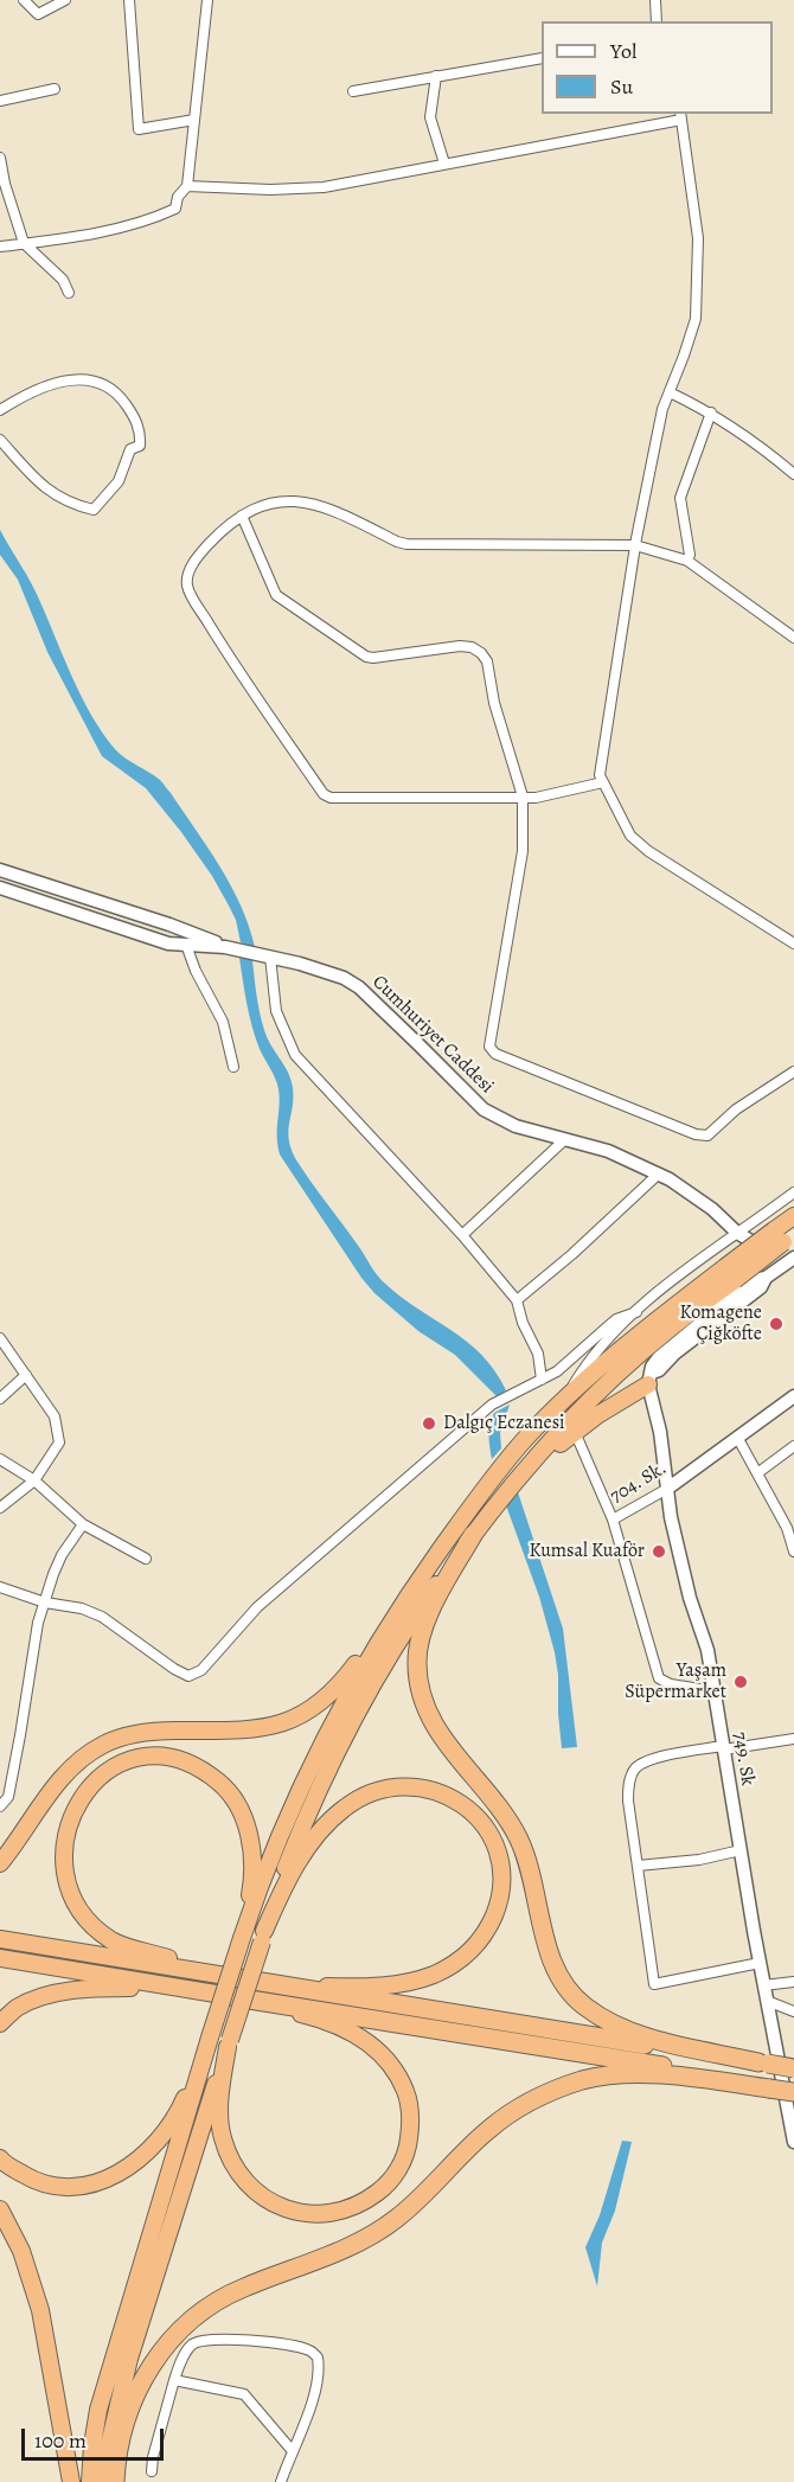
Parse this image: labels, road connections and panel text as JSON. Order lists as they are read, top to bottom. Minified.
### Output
{"streets":{"street":["Cumhuriyet Caddesi","704. Sk.","749. Sk"]},"crossings":[["704. Sk.","749. Sk"]],"places":["Komagene Çiğköfte","Dalgıç Eczanesi","Kumsal Kuaför","Yaşam Süpermarket"],"legend":["Yol","Su"],"scale_bar":"100 m"}
